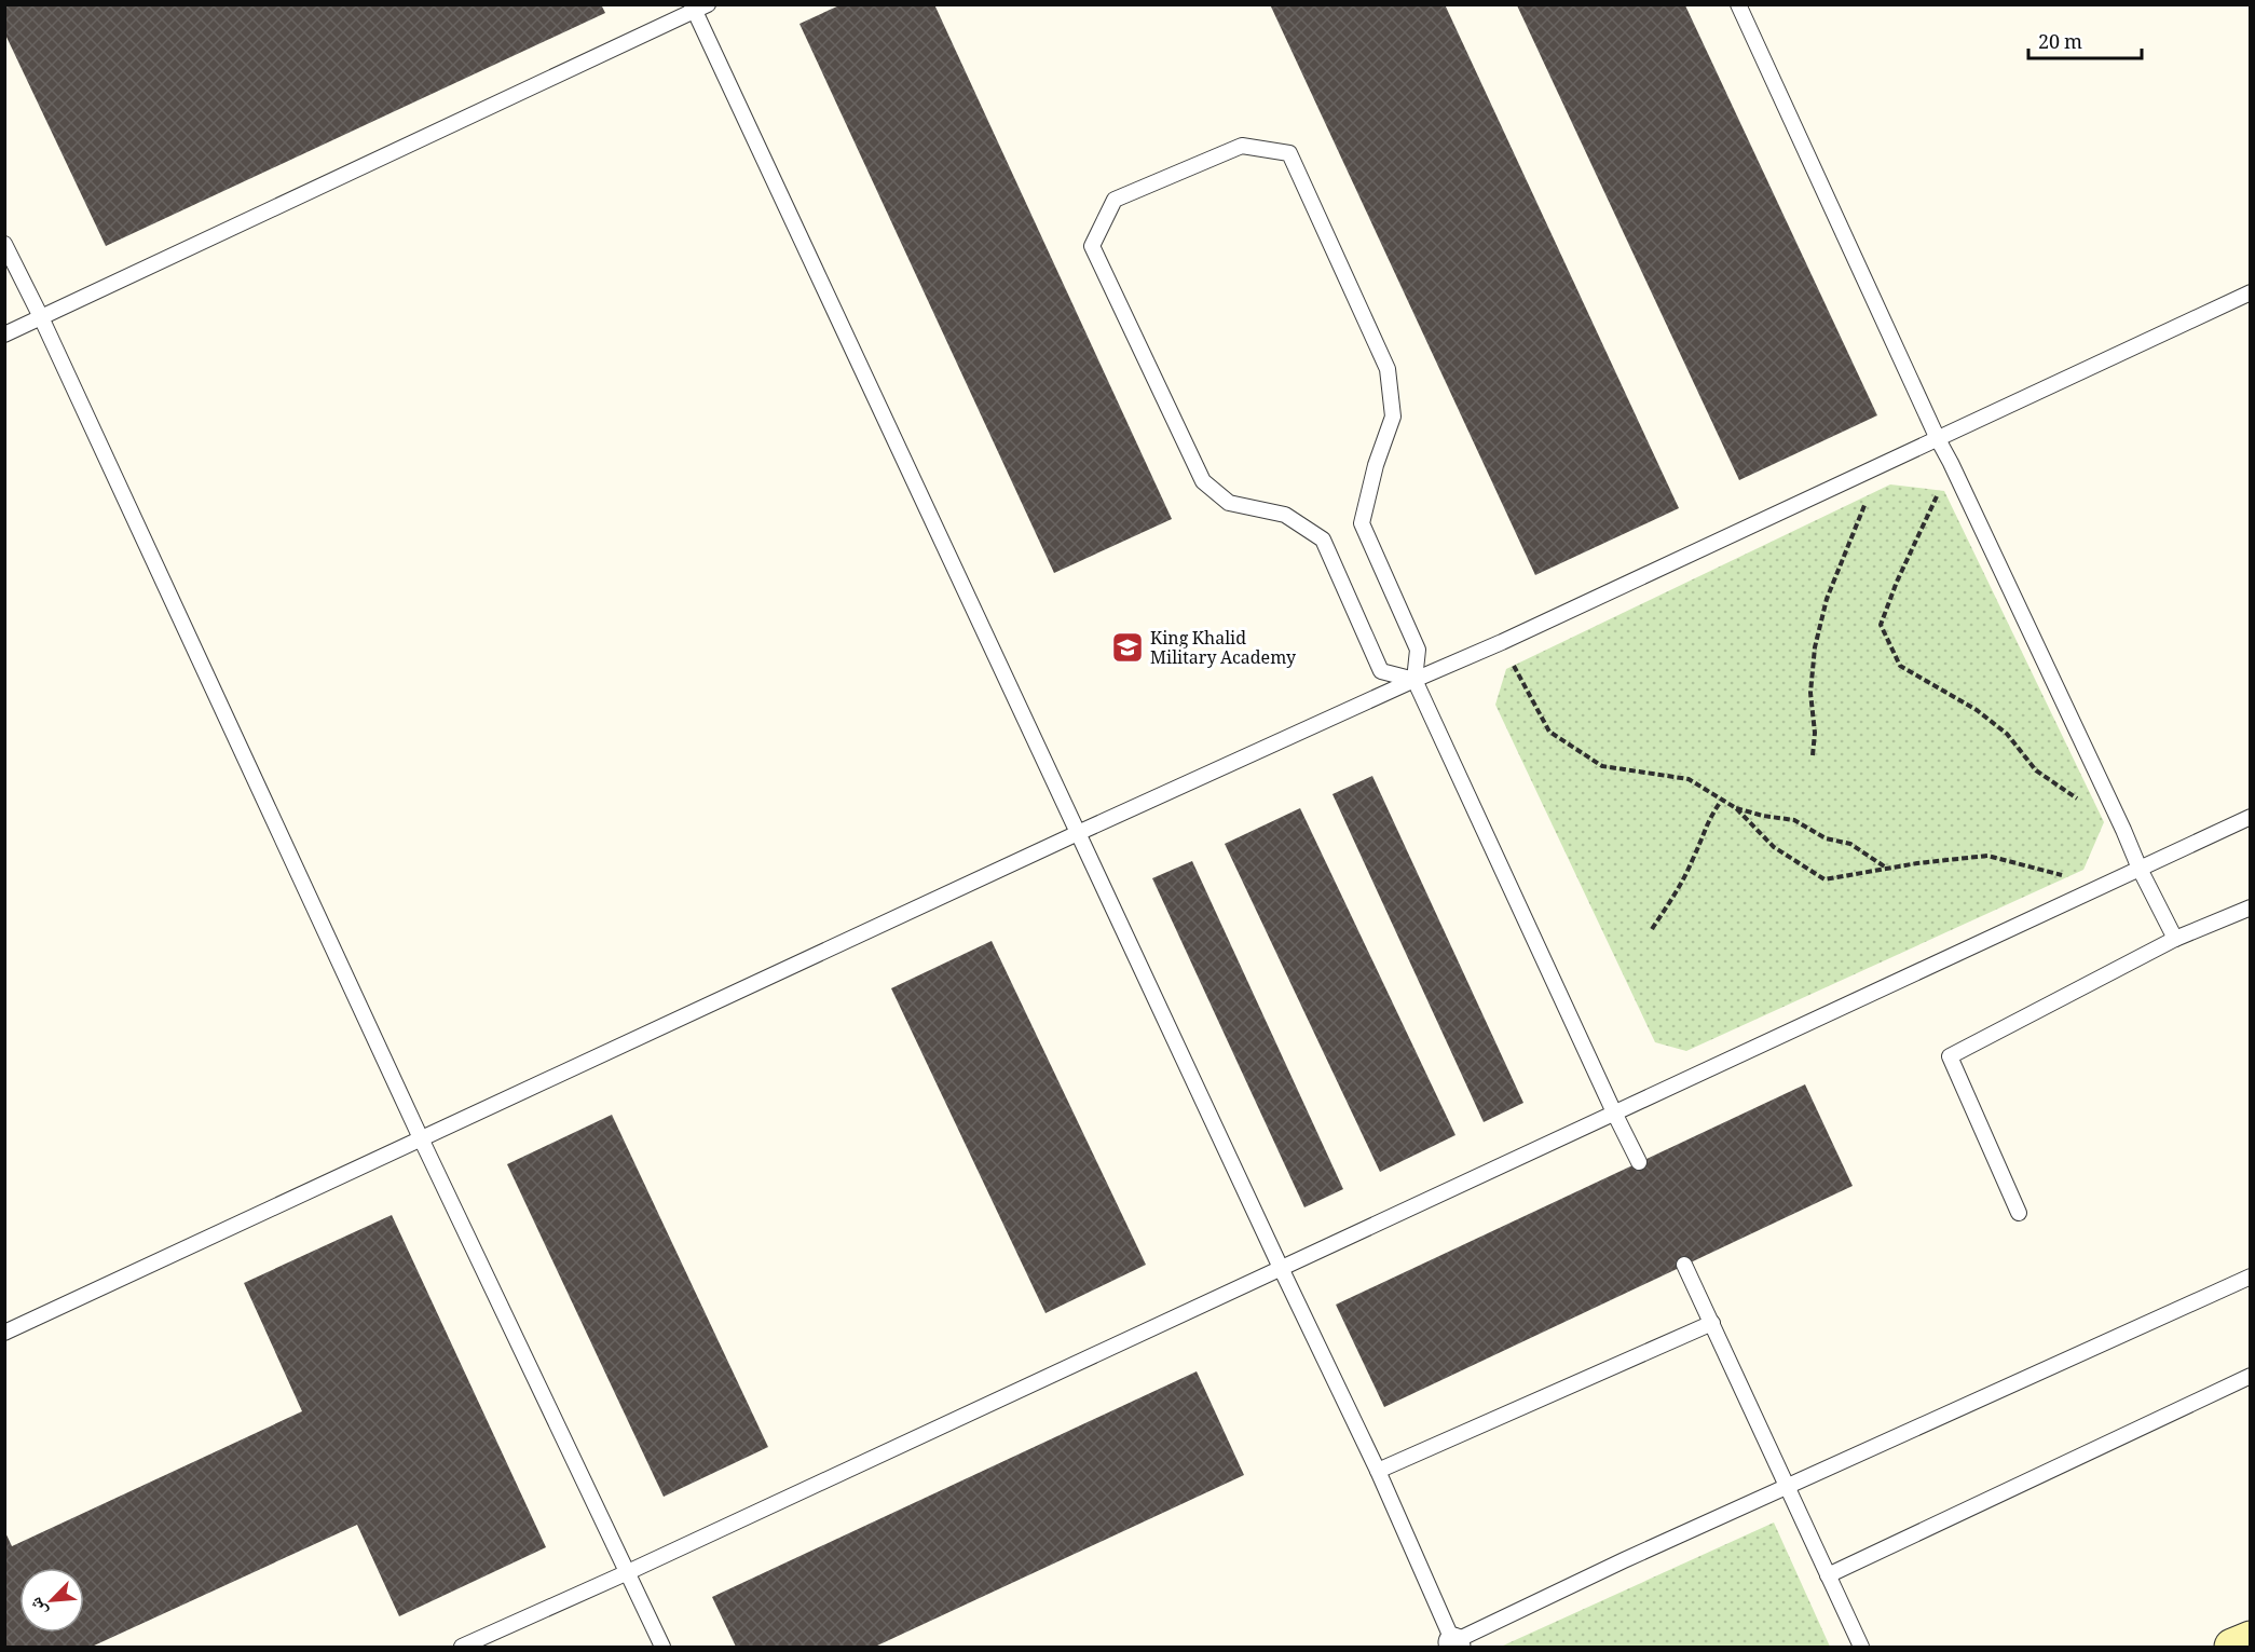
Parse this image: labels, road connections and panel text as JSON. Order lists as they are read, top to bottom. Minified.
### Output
{"places":{"school or university":["King Khalid Military Academy"]},"scale_bar":"20 m","north":"bottom left"}
